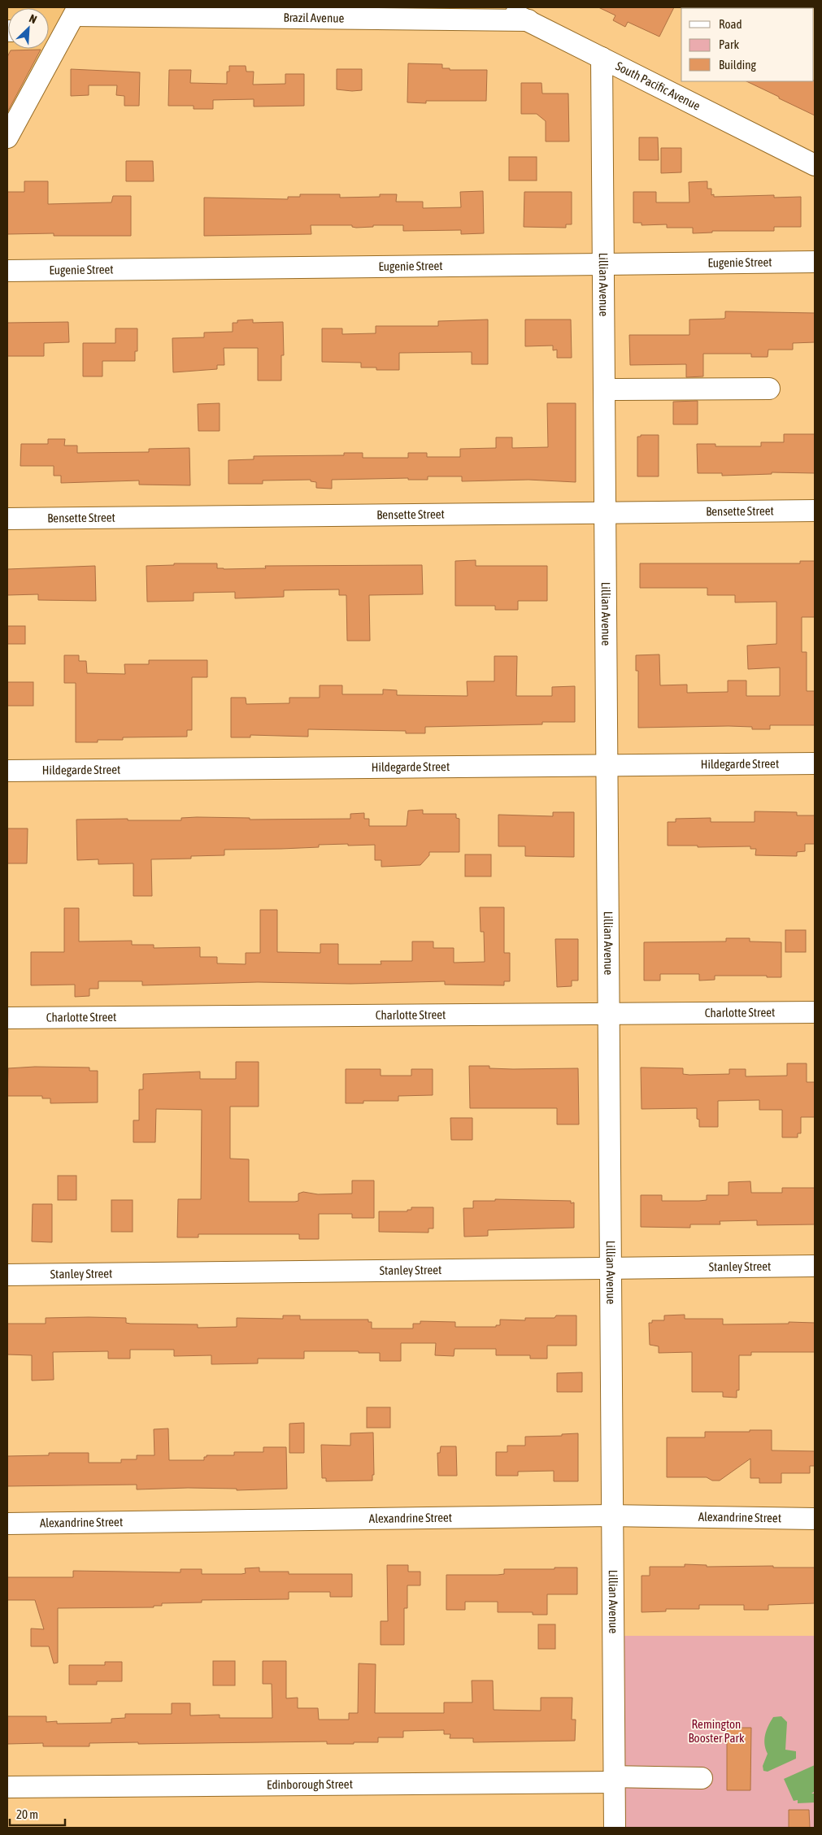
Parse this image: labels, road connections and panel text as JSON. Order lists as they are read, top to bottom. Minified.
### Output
{"streets":{"street":["Brazil Avenue","South Pacific Avenue","Eugenie Street","Lillian Avenue","Bensette Street","Hildegarde Street","Charlotte Street","Stanley Street","Alexandrine Street","Edinborough Street"]},"crossings":[["Brazil Avenue","South Pacific Avenue"],["South Pacific Avenue","Lillian Avenue"],["Eugenie Street","Lillian Avenue"],["Lillian Avenue","Bensette Street"],["Lillian Avenue","Hildegarde Street"],["Lillian Avenue","Charlotte Street"],["Lillian Avenue","Stanley Street"],["Lillian Avenue","Alexandrine Street"],["Lillian Avenue","Edinborough Street"]],"parks":["Remington Booster Park"],"legend":["Road","Park","Building"],"scale_bar":"20 m","north":"top right"}
